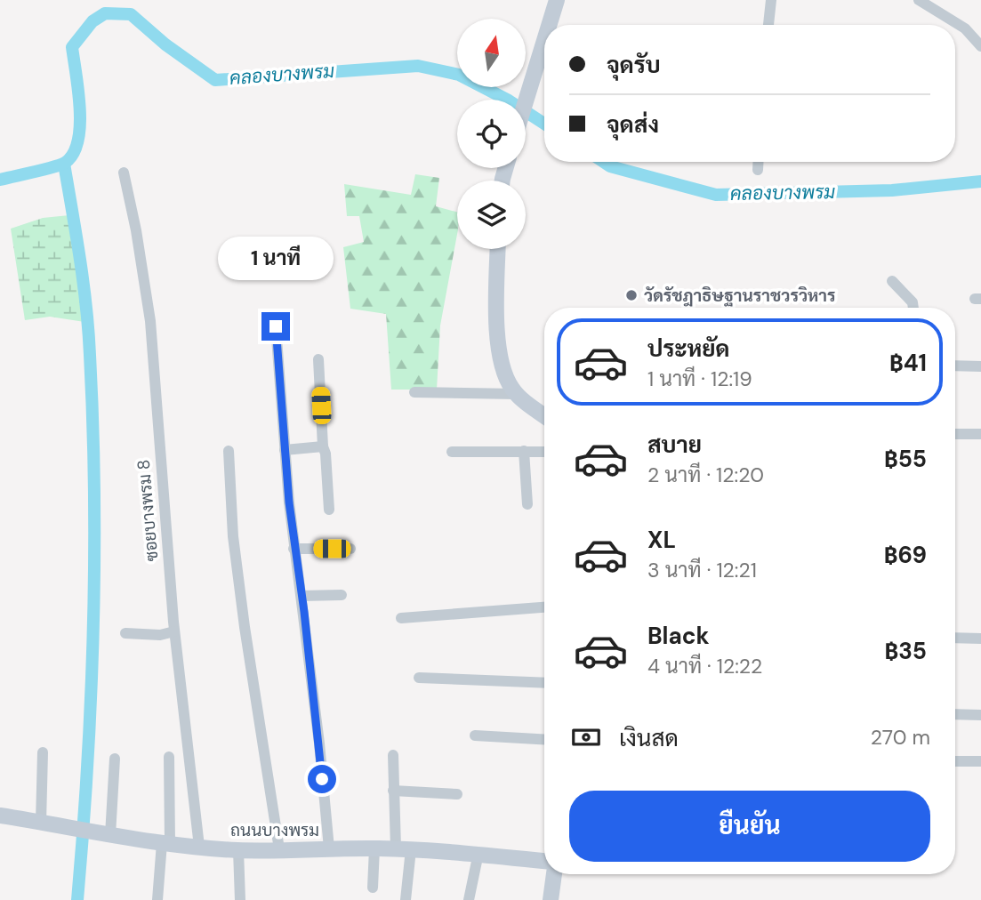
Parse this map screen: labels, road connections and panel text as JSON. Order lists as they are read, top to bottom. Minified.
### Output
{"streets":{"street":["ซอยบางพรม 8","ถนนบางพรม"]},"crossings":[["ซอยบางพรม 8","ถนนบางพรม"]],"water":["คลองบางพรม"],"places":["วัดรัชฎาธิษฐานราชวรวิหาร"],"north":"top","page":{"banner":["จุดรับ","จุดส่ง"],"bubble":"1 นาที","list":[{"name":"ประหยัด","note":"1 นาที · 12:19","value":"฿41"},{"name":"สบาย","note":"2 นาที · 12:20","value":"฿55"},{"name":"XL","note":"3 นาที · 12:21","value":"฿69"},{"name":"Black","note":"4 นาที · 12:22","value":"฿35"}],"pay":["เงินสด","270 m"],"buttons":"ยืนยัน"}}
